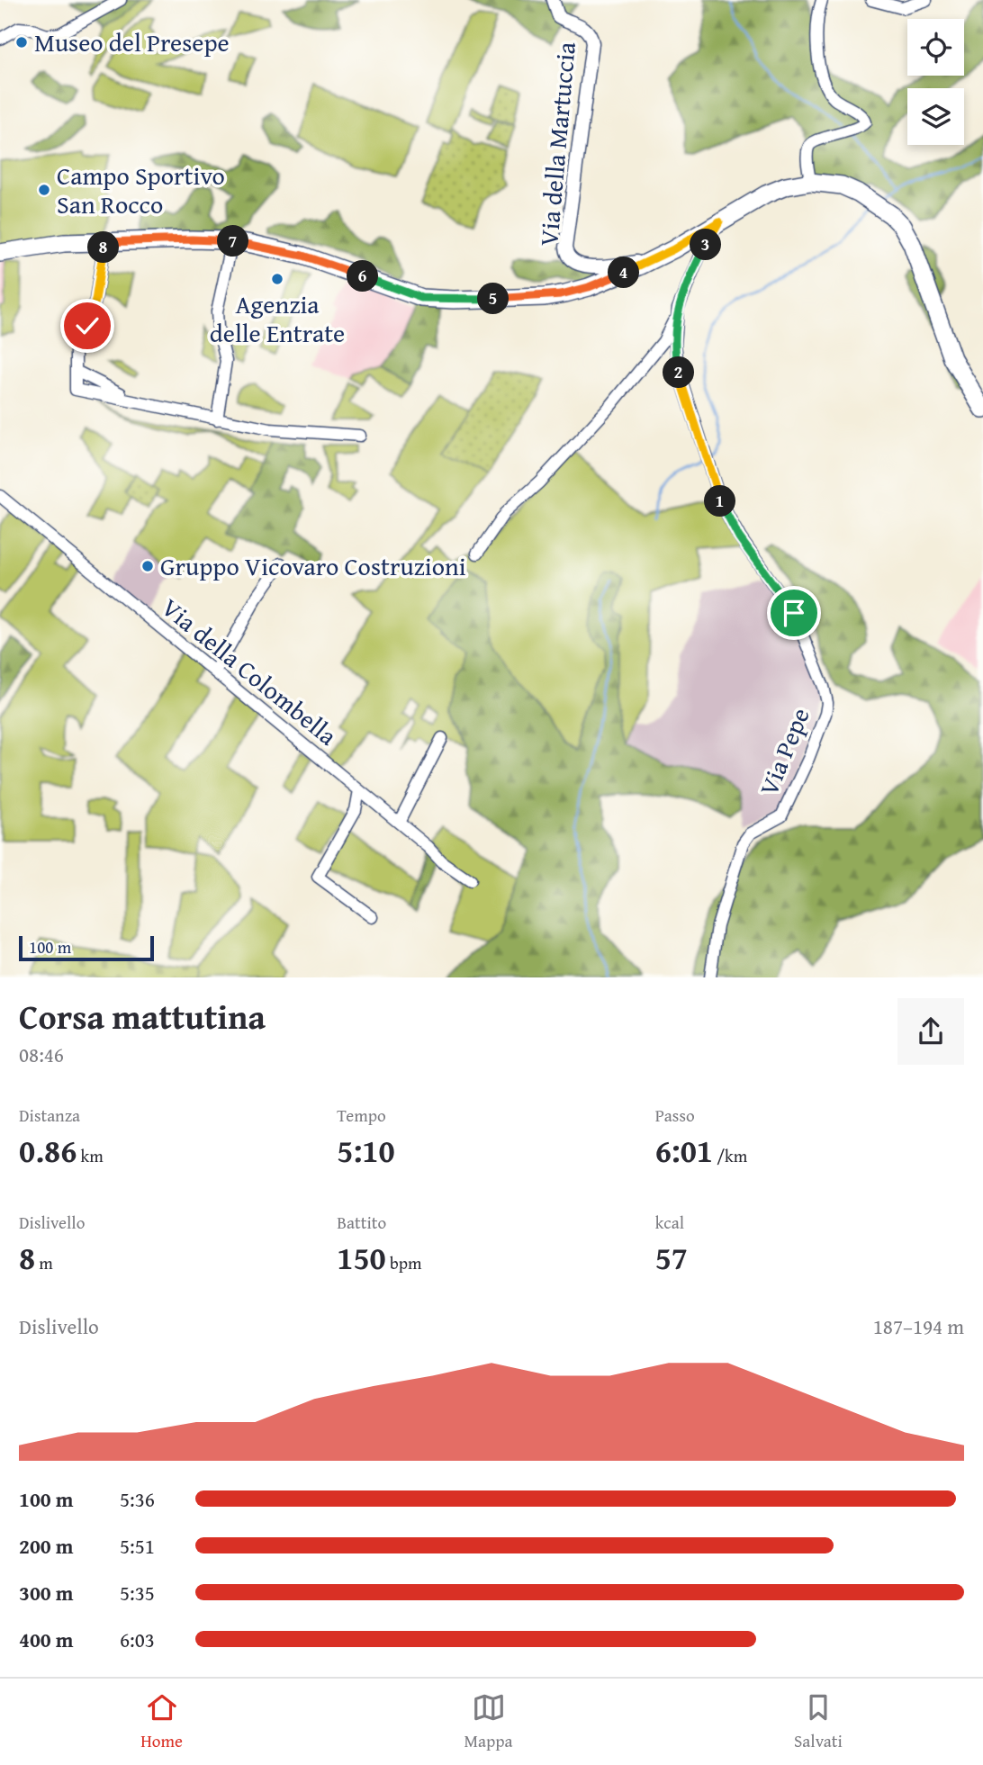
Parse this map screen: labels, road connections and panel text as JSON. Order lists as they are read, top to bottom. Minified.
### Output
{"streets":{"street":["Via della Martuccia","Via della Colombella","Via Pepe"]},"places":["Museo del Presepe","Campo Sportivo San Rocco","Agenzia delle Entrate","Gruppo Vicovaro Costruzioni"],"scale_bar":"100 m","page":{"pins":["7","3","8","4","6","5","2","1"],"scale":"100 m","heading":["Corsa mattutina","08:46"],"stats":[["Distanza","0.86 km"],["Tempo","5:10"],["Passo","6:01 /km"],["Dislivello","8 m"],["Battito","150 bpm"],["kcal","57"]],"chart":["Dislivello","187–194 m"],"list":[{"name":"100 m","note":"5:36"},{"name":"200 m","note":"5:51"},{"name":"300 m","note":"5:35"},{"name":"400 m","note":"6:03"}],"tabs":["Home","Mappa","Salvati"]}}
